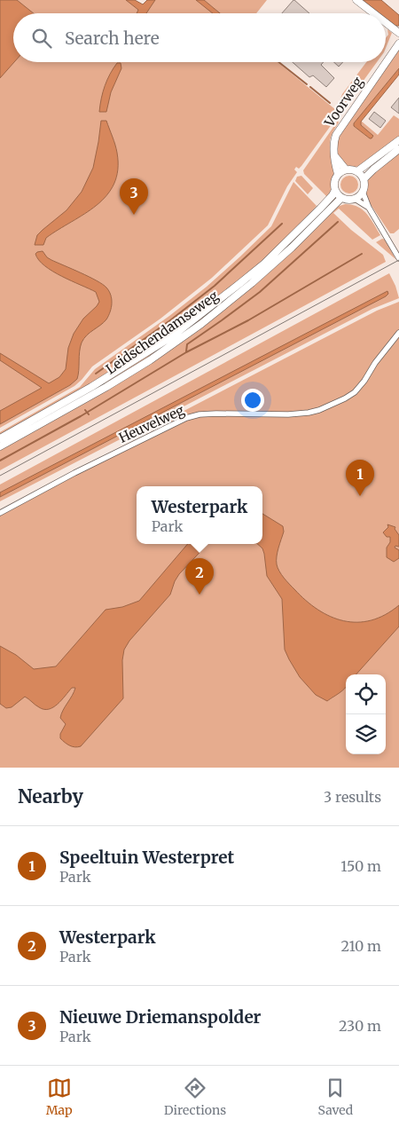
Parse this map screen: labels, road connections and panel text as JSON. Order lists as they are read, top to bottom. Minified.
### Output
{"streets":{"main road":["Voorweg","Leidschendamseweg"],"street":["Heuvelweg"]},"crossings":[["Voorweg","Leidschendamseweg"]],"page":{"search":"Search here","pins":["3","1","2"],"popup":["Westerpark","Park"],"heading":["Nearby","3 results"],"list":[{"mark":"1","name":"Speeltuin Westerpret","note":"Park","value":"150 m"},{"mark":"2","name":"Westerpark","note":"Park","value":"210 m"},{"mark":"3","name":"Nieuwe Driemanspolder","note":"Park","value":"230 m"}],"nav":["Map","Directions","Saved"]}}
